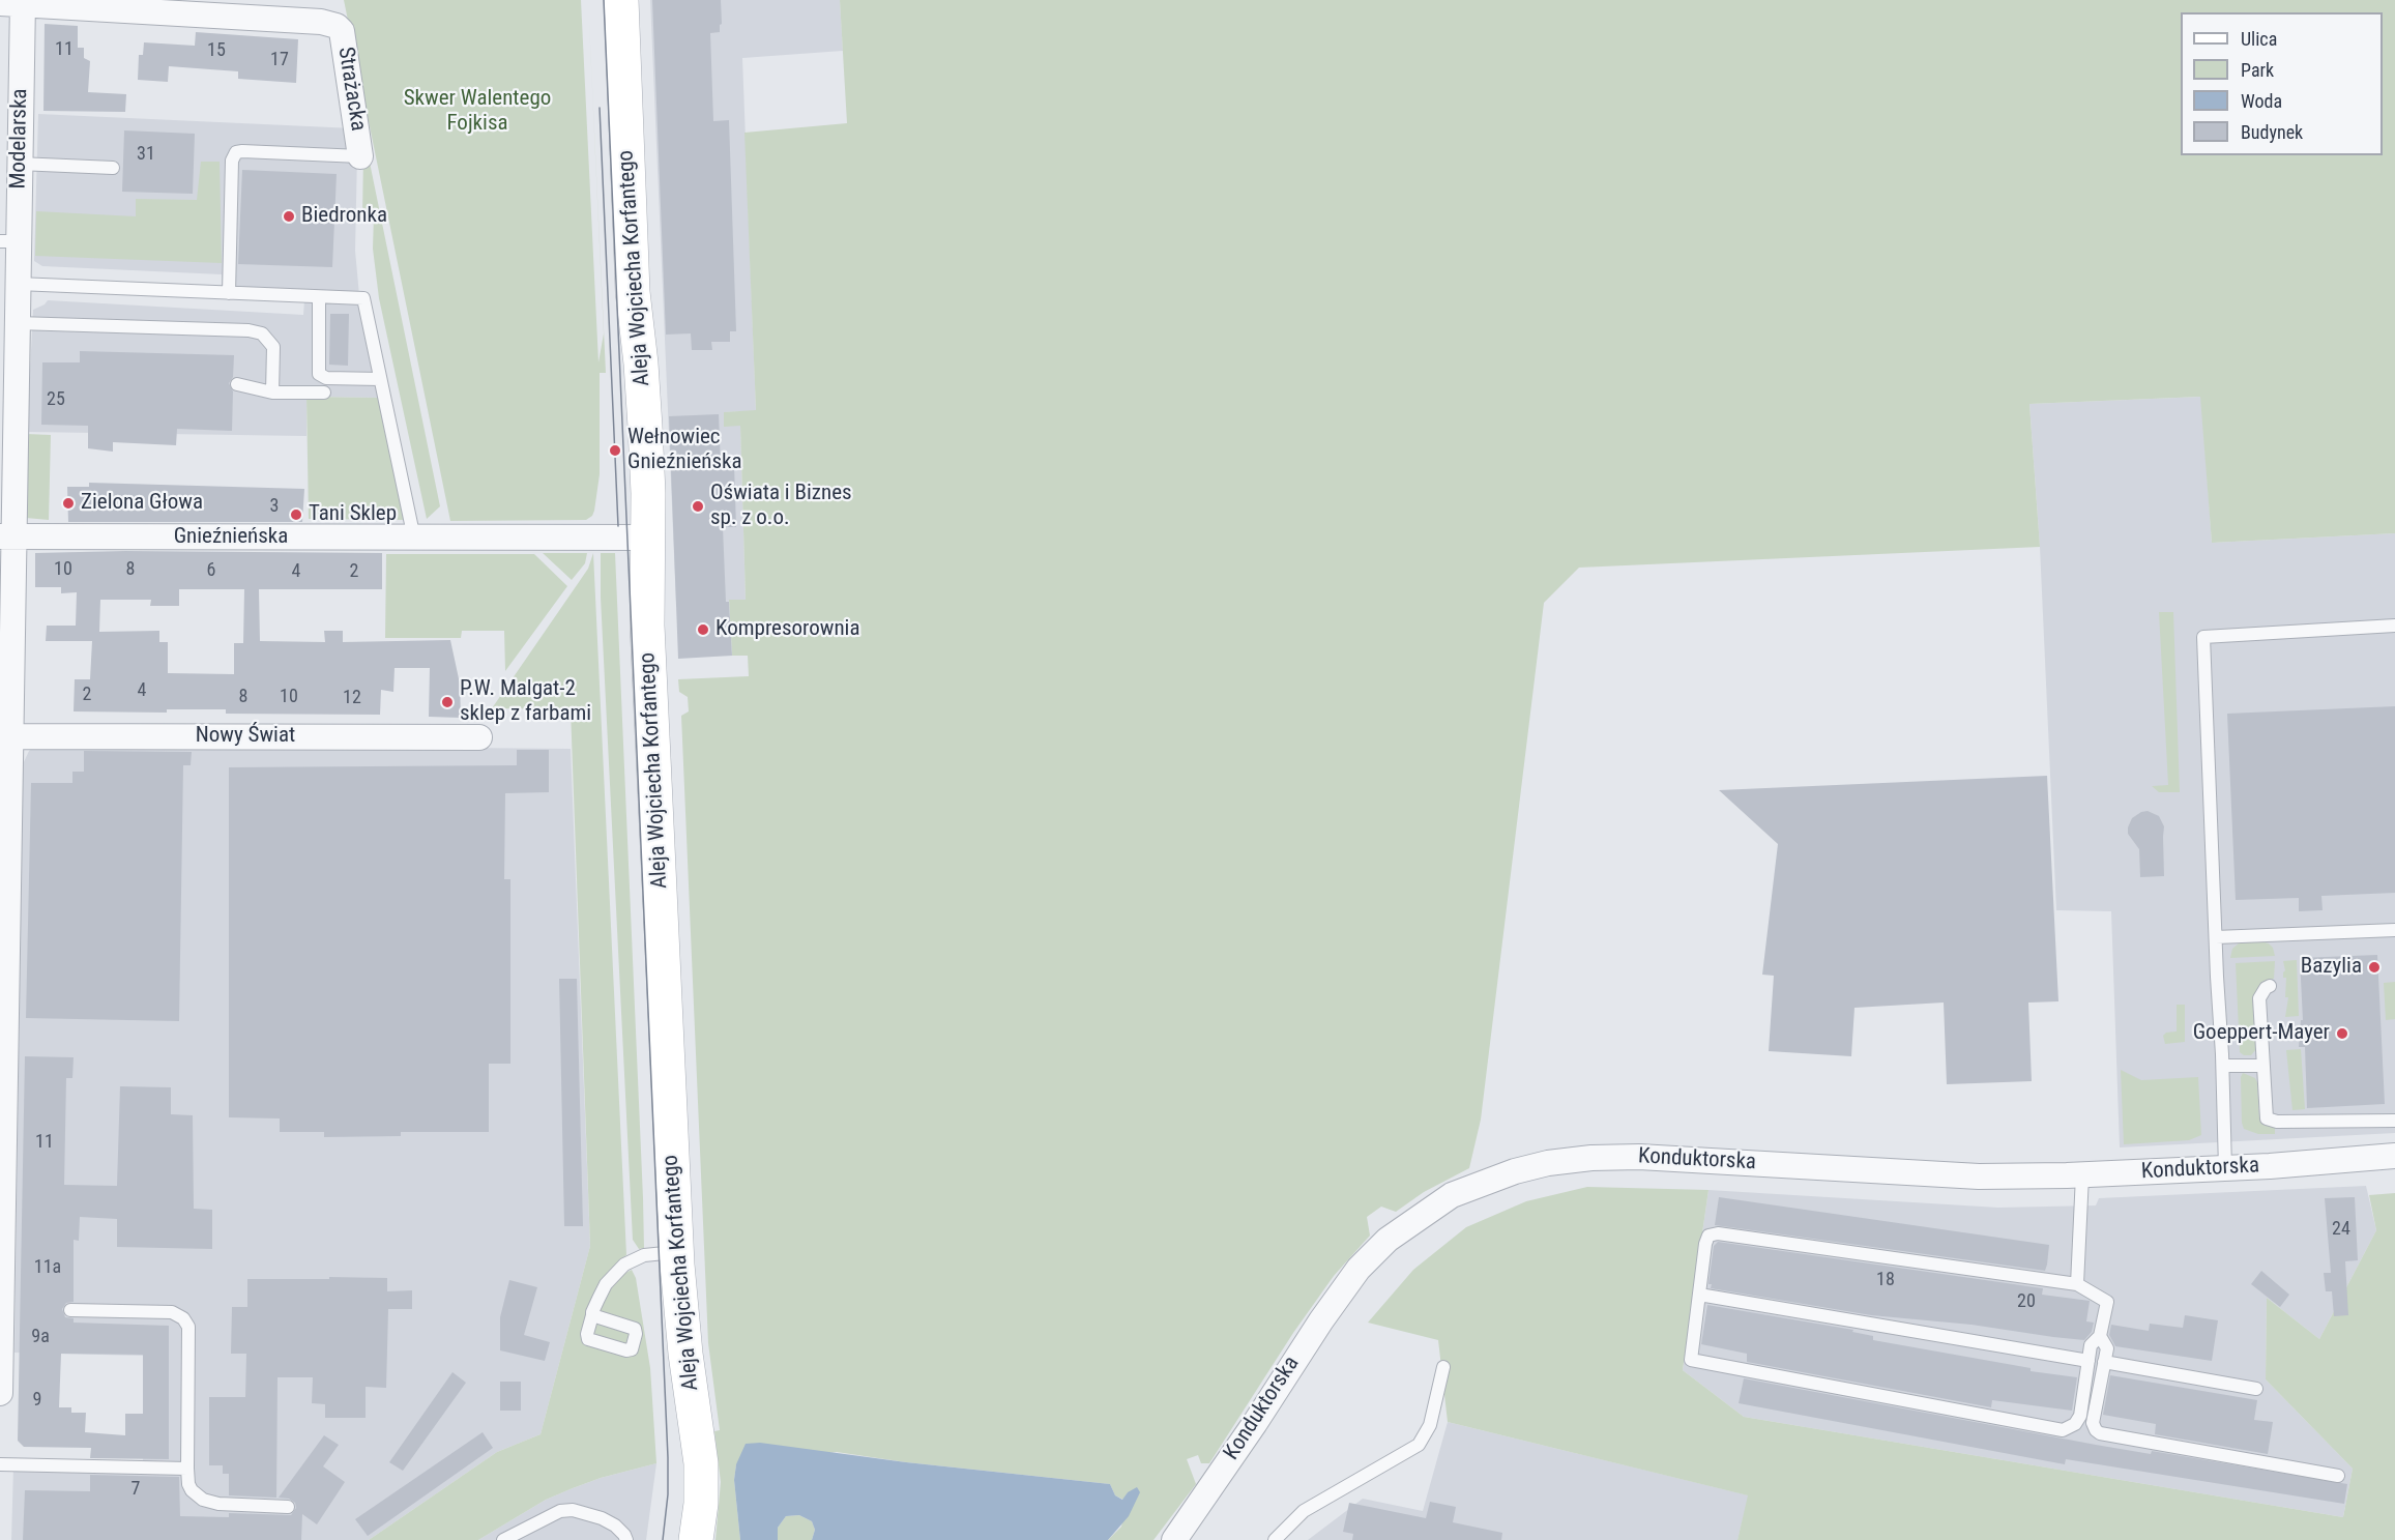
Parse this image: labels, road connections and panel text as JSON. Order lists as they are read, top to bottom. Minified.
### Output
{"streets":{"main road":["Aleja Wojciecha Korfantego"],"street":["Strażacka","Modelarska","Gnieźnieńska","Nowy Świat","Konduktorska"]},"crossings":[["Strażacka","Modelarska"],["Modelarska","Gnieźnieńska"],["Modelarska","Nowy Świat"],["Aleja Wojciecha Korfantego","Gnieźnieńska"]],"parks":["Skwer Walentego Fojkisa"],"places":["Biedronka","Wełnowiec Gnieźnieńska","Zielona Głowa","Oświata i Biznes sp. z o.o.","Tani Sklep","Kompresorownia","P.W. Malgat-2 sklep z farbami","Bazylia","Goeppert-Mayer"],"house_numbers":["11","15","17","31","25","3","10","8","6","4","2","4","2","8","10","12","11","24","11a","18","20","9a","9","7"],"legend":["Ulica","Park","Woda","Budynek"]}
